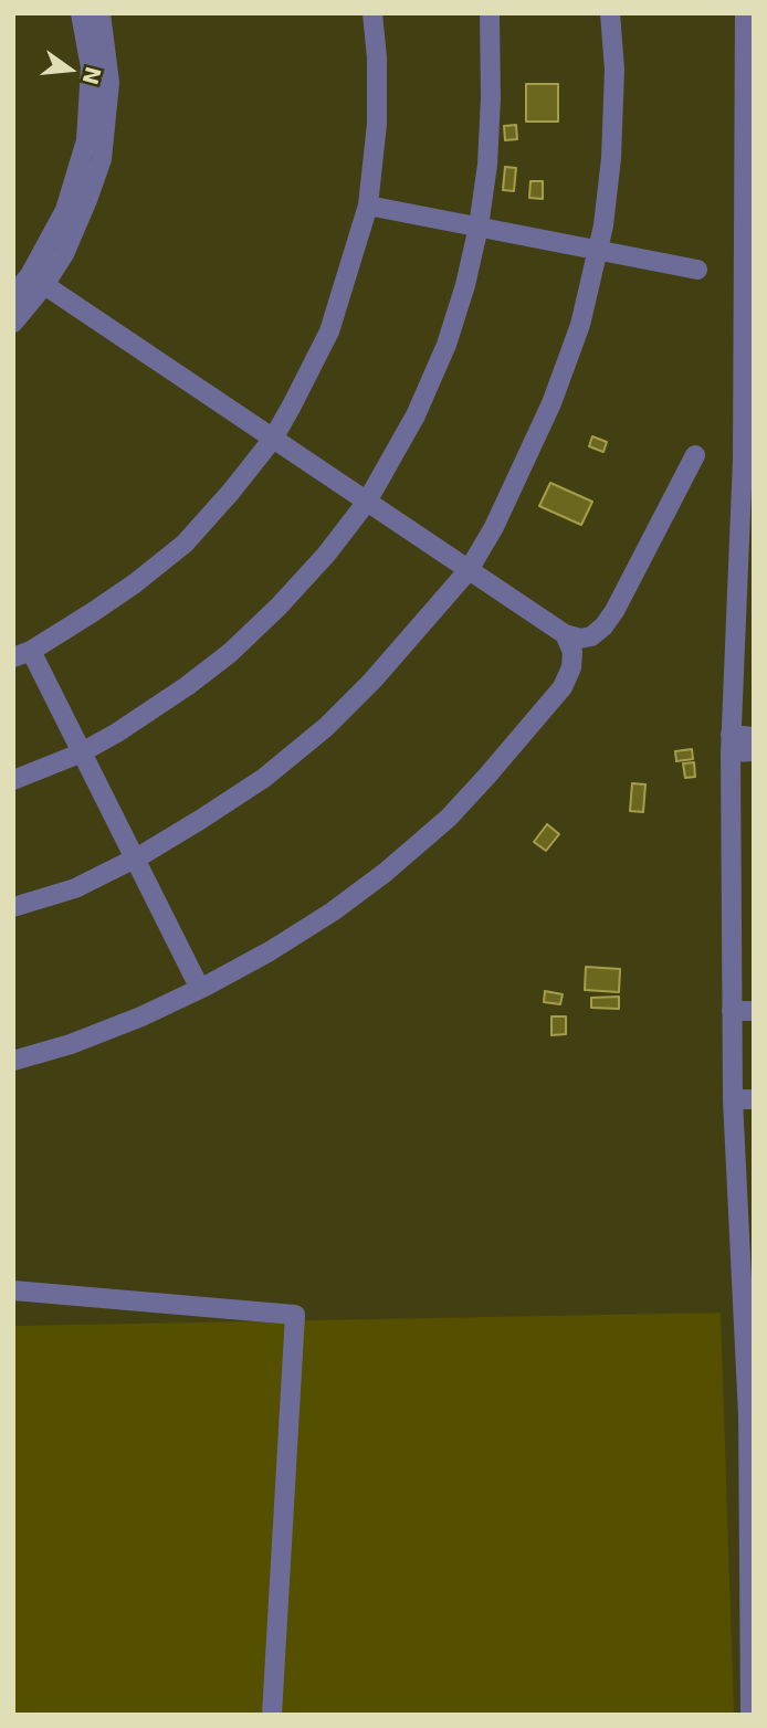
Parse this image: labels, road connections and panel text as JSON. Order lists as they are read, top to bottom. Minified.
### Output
{"north":"right"}
